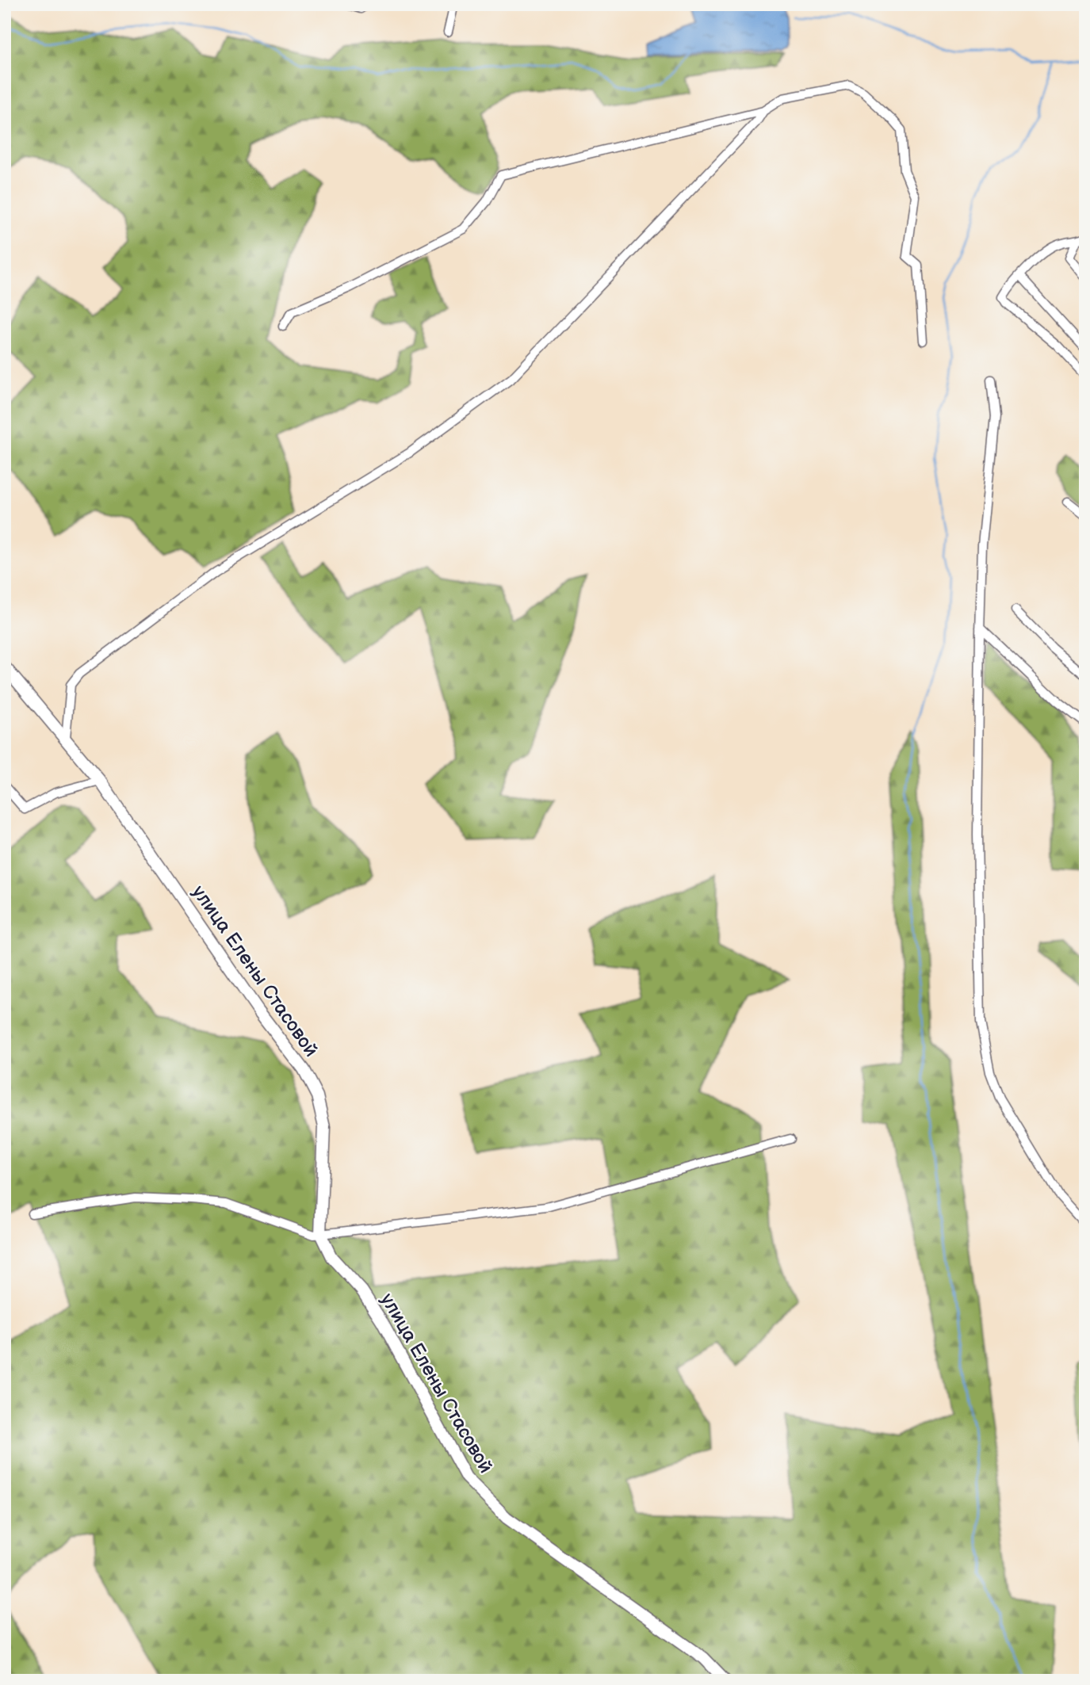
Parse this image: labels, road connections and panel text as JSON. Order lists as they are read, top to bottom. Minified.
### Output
{"streets":{"main road":["улица Елены Стасовой"]}}
